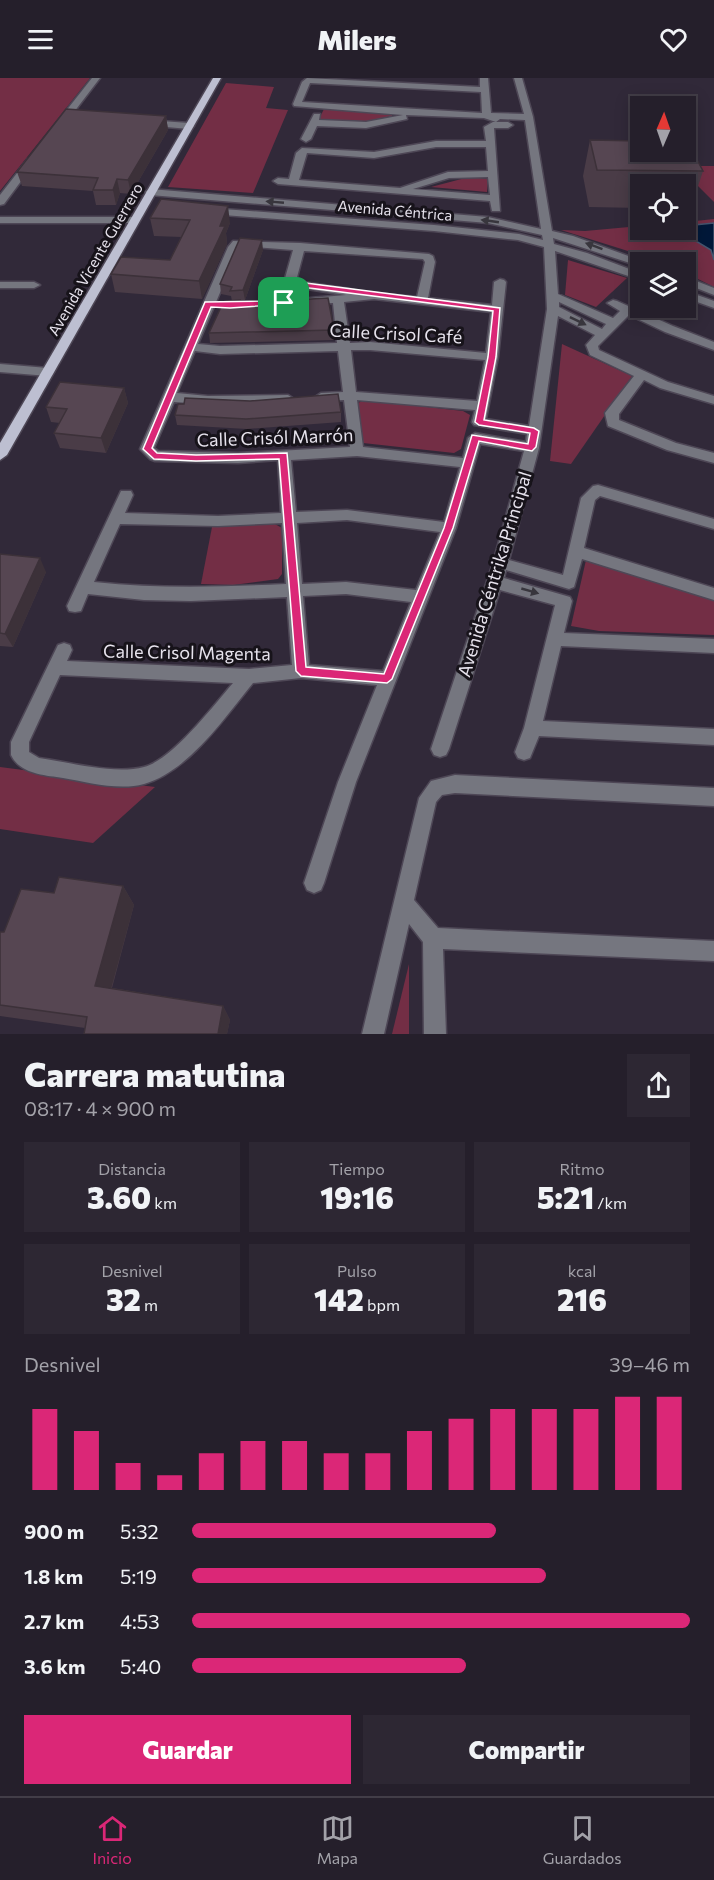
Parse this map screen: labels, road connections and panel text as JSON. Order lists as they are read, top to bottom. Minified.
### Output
{"streets":{"main road":["Avenida Vicente Guerrero"],"street":["Avenida Céntrica","Calle Crisol Café","Calle Crisól Marrón","Avenida Céntrika Principal","Calle Crisol Magenta"]},"crossings":[["Avenida Céntrica","Avenida Vicente Guerrero"],["Avenida Céntrica","Avenida Céntrika Principal"]],"north":"top","page":{"header":"Milers","heading":["Carrera matutina","08:17 · 4 × 900 m"],"stats":[["Distancia","3.60 km"],["Tiempo","19:16"],["Ritmo","5:21 /km"],["Desnivel","32 m"],["Pulso","142 bpm"],["kcal","216"]],"chart":["Desnivel","39–46 m"],"list":[{"name":"900 m","note":"5:32"},{"name":"1.8 km","note":"5:19"},{"name":"2.7 km","note":"4:53"},{"name":"3.6 km","note":"5:40"}],"buttons":["Guardar","Compartir"],"tabs":["Inicio","Mapa","Guardados"]}}
